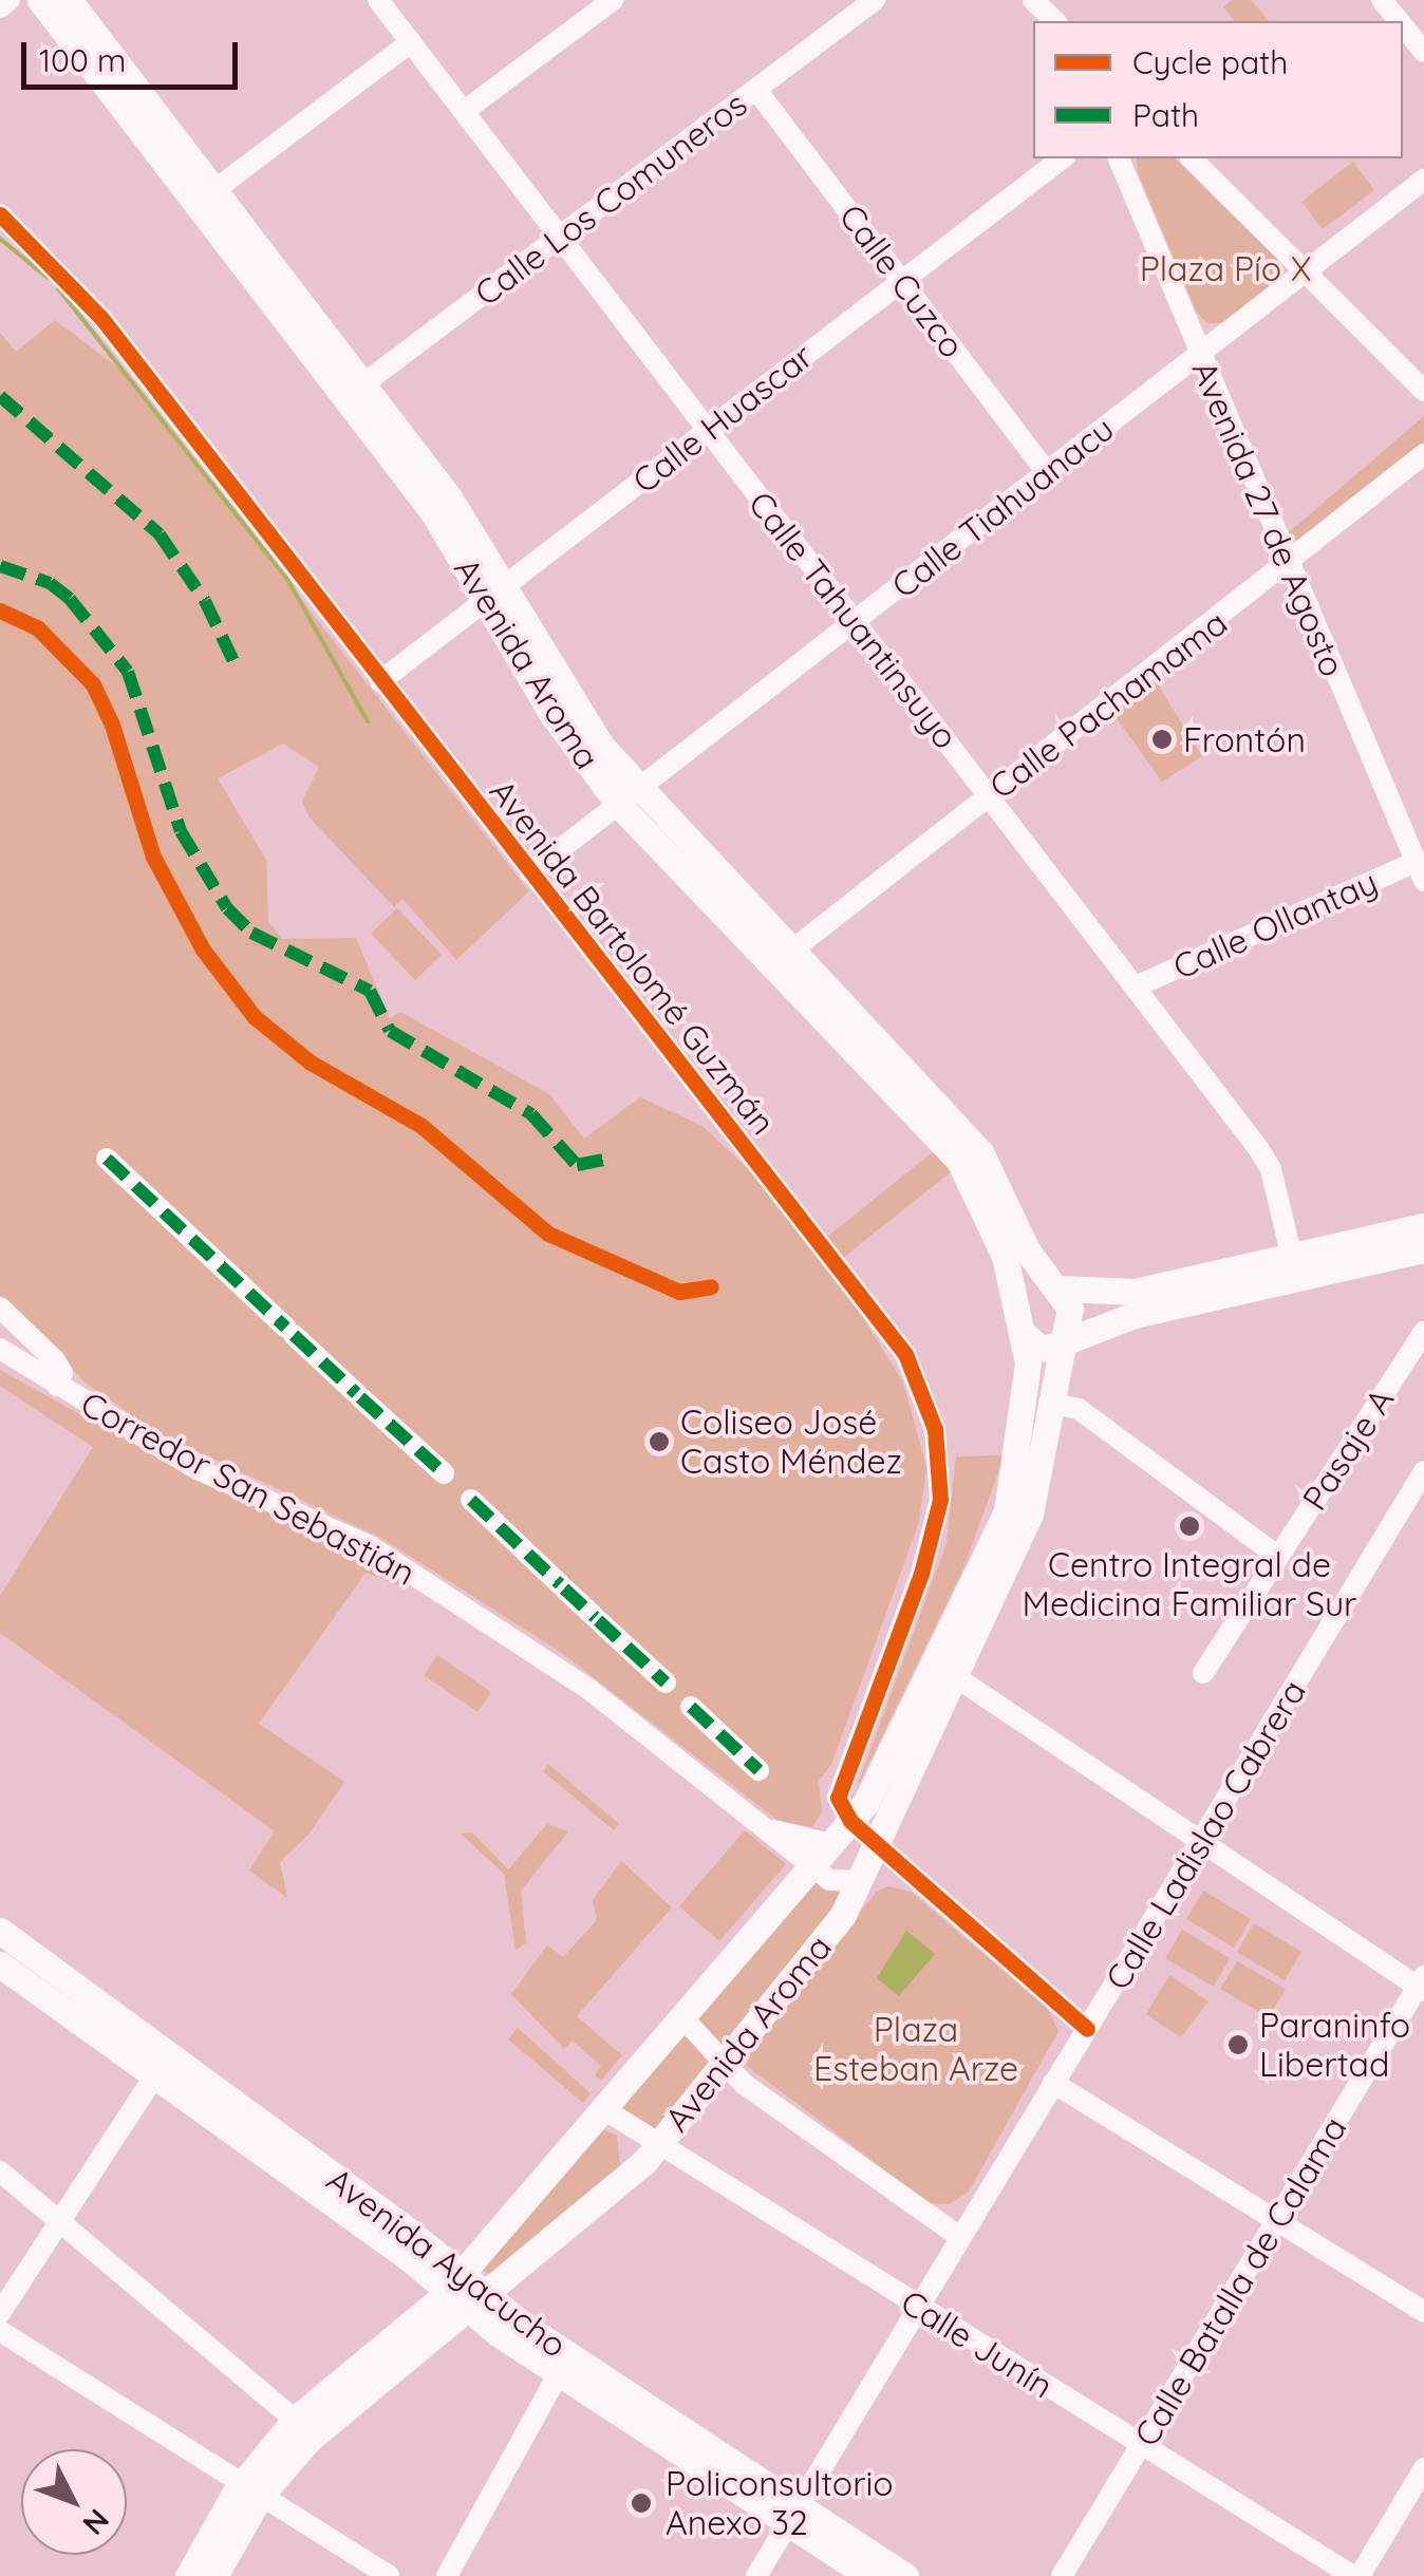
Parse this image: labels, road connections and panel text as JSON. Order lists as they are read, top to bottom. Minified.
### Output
{"streets":{"main road":["Avenida Aroma","Avenida Ayacucho"],"street":["Calle Los Comuneros","Calle Cuzco","Calle Huascar","Calle Tiahuanacu","Avenida 27 de Agosto","Calle Tahuantinsuyo","Calle Pachamama","Calle Ollantay","Avenida Bartolomé Guzmán","Pasaje A","Corredor San Sebastián","Calle Ladislao Cabrera","Calle Batalla de Calama","Calle Junín"]},"crossings":[["Calle Los Comuneros","Calle Cuzco"],["Calle Los Comuneros","Calle Tahuantinsuyo"],["Calle Los Comuneros","Avenida Aroma"],["Calle Cuzco","Calle Huascar"],["Calle Cuzco","Calle Tiahuanacu"],["Calle Huascar","Calle Tahuantinsuyo"],["Calle Huascar","Avenida Aroma"],["Calle Huascar","Avenida Bartolomé Guzmán"],["Calle Tiahuanacu","Avenida 27 de Agosto"],["Calle Tiahuanacu","Calle Tahuantinsuyo"],["Calle Tiahuanacu","Avenida Aroma"],["Calle Tiahuanacu","Avenida Bartolomé Guzmán"],["Avenida 27 de Agosto","Calle Pachamama"],["Avenida 27 de Agosto","Calle Ollantay"],["Calle Tahuantinsuyo","Calle Pachamama"],["Calle Tahuantinsuyo","Calle Ollantay"],["Avenida Aroma","Calle Pachamama"],["Avenida Aroma","Avenida Bartolomé Guzmán"],["Avenida Aroma","Corredor San Sebastián"],["Avenida Aroma","Avenida Ayacucho"],["Avenida Aroma","Calle Junín"],["Calle Ladislao Cabrera","Avenida Ayacucho"],["Calle Ladislao Cabrera","Calle Junín"],["Calle Batalla de Calama","Calle Junín"]],"parks":["Plaza Pío X","Plaza Esteban Arze"],"places":["Frontón","Coliseo José Casto Méndez","Centro Integral de Medicina Familiar Sur","Paraninfo Libertad","Policonsultorio Anexo 32"],"legend":["Cycle path","Path"],"scale_bar":"100 m","north":"bottom right"}
